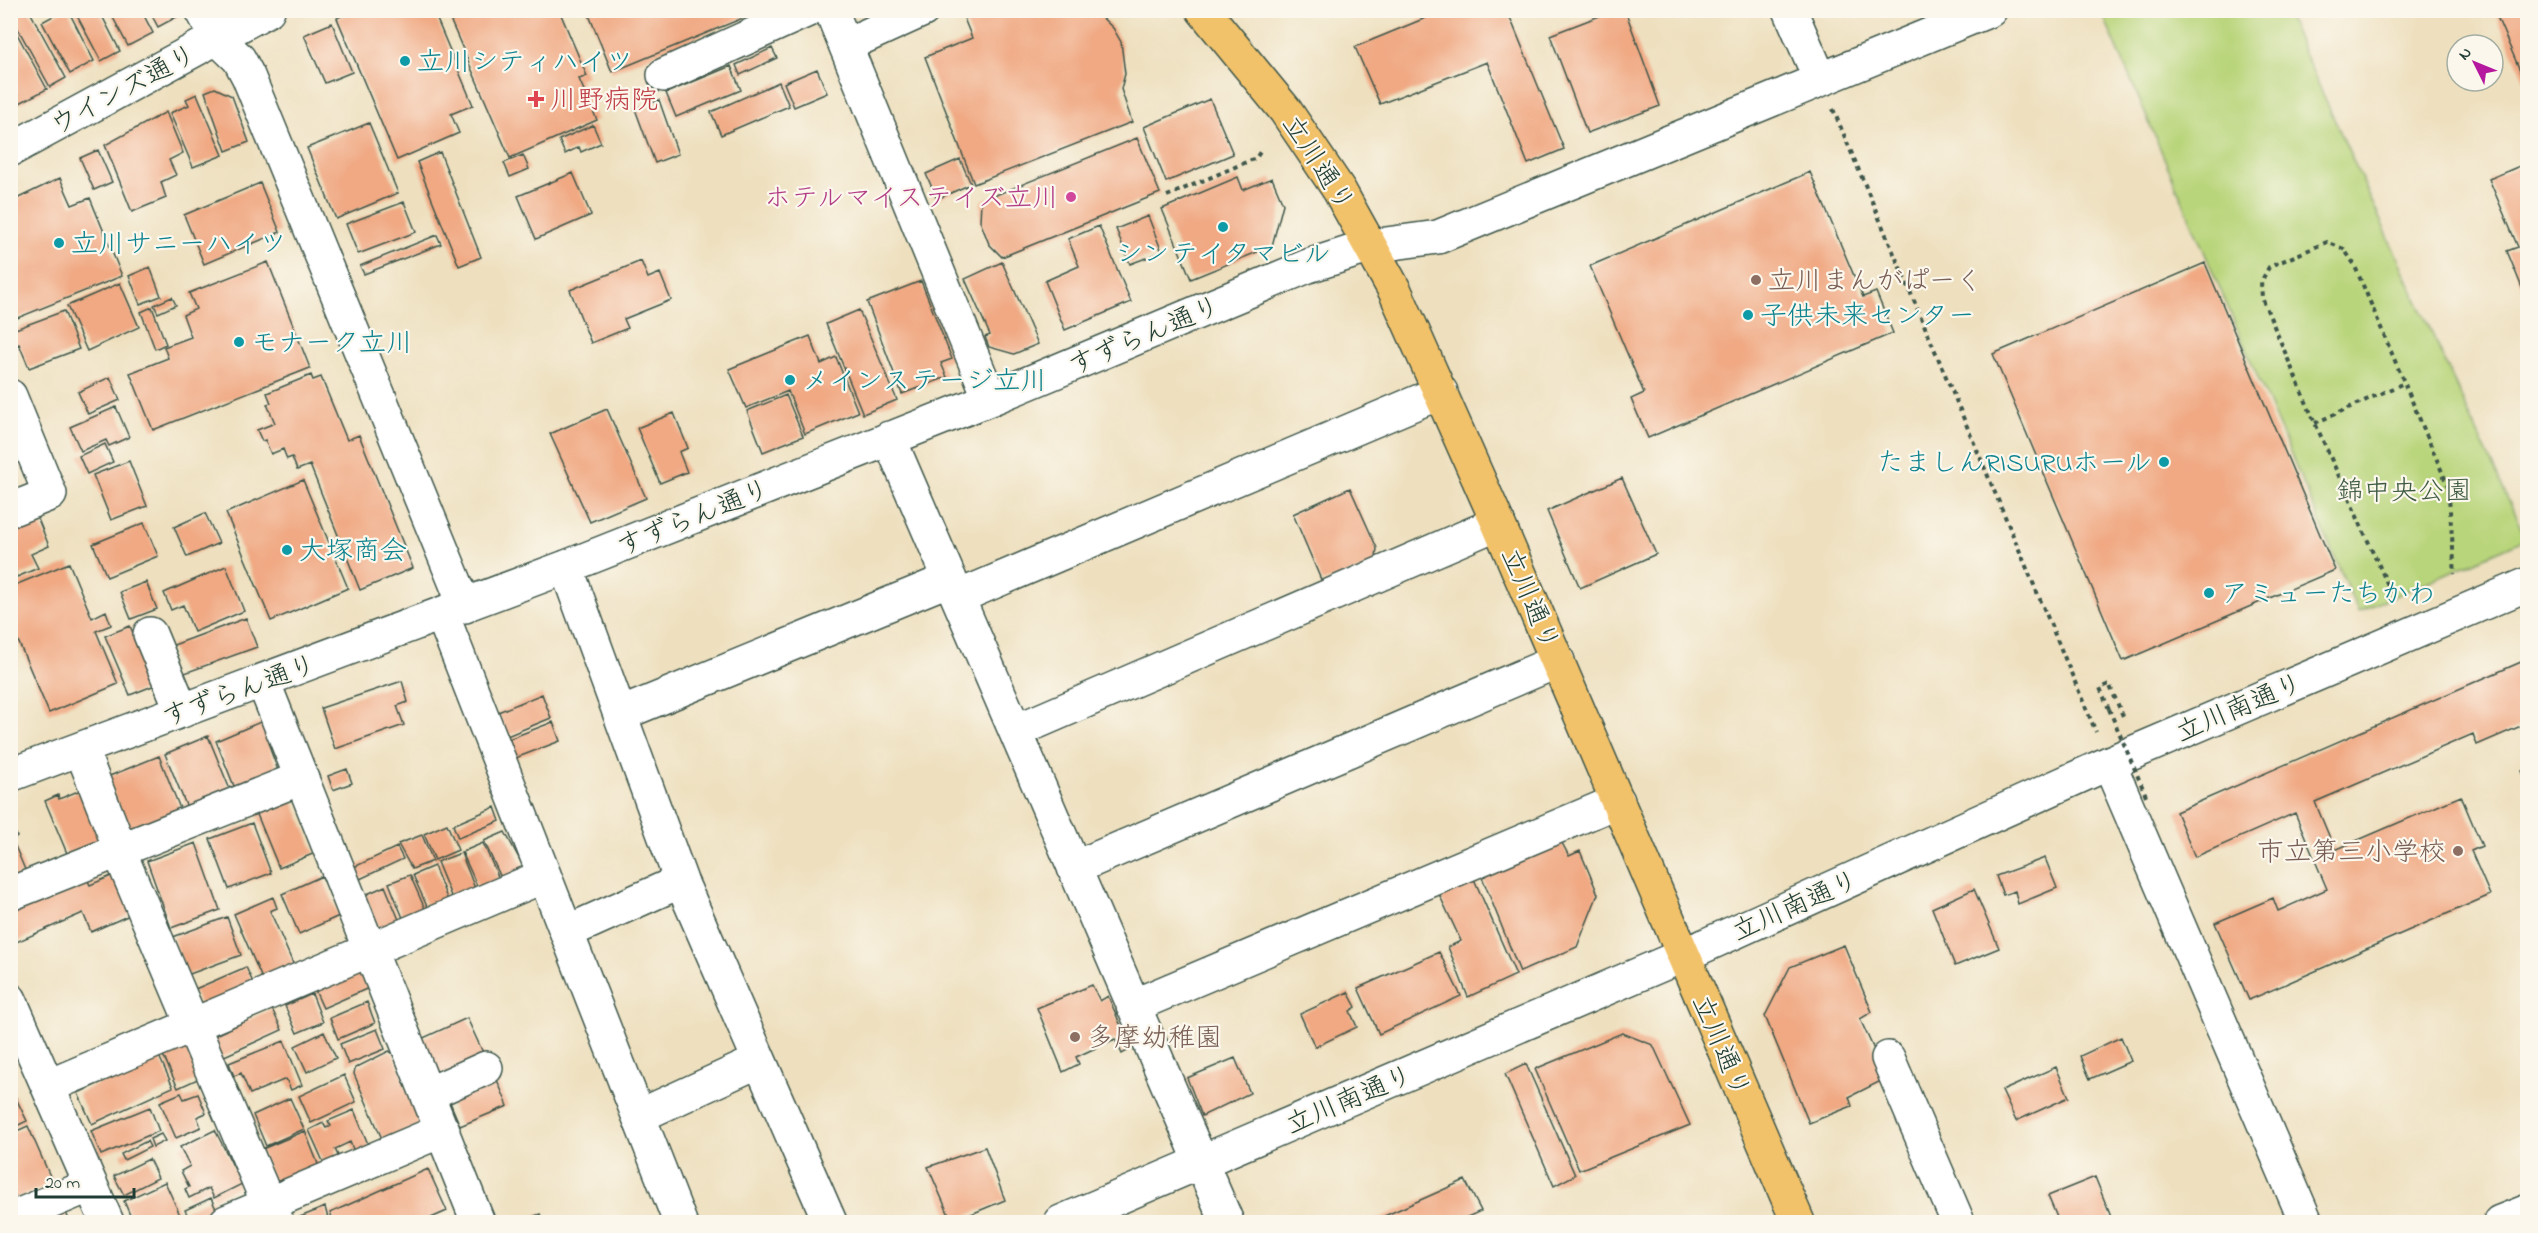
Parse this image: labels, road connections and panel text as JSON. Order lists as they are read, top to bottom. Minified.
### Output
{"streets":{"main road":["立川通り"],"street":["ウインズ通り","すずらん通り","立川南通り"]},"crossings":[["立川通り","すずらん通り"],["立川通り","立川南通り"]],"parks":["錦中央公園"],"places":{"other":["立川シティハイツ","ホテルマイステイズ立川","シンテイタマビル","立川サニーハイツ","立川まんがぱーく","子供未来センター","モナーク立川","メインステージ立川","たましんRISURUホール","大塚商会","アミューたちかわ","市立第三小学校","多摩幼稚園"],"health":["川野病院"]},"scale_bar":"20 m","north":"top left"}
